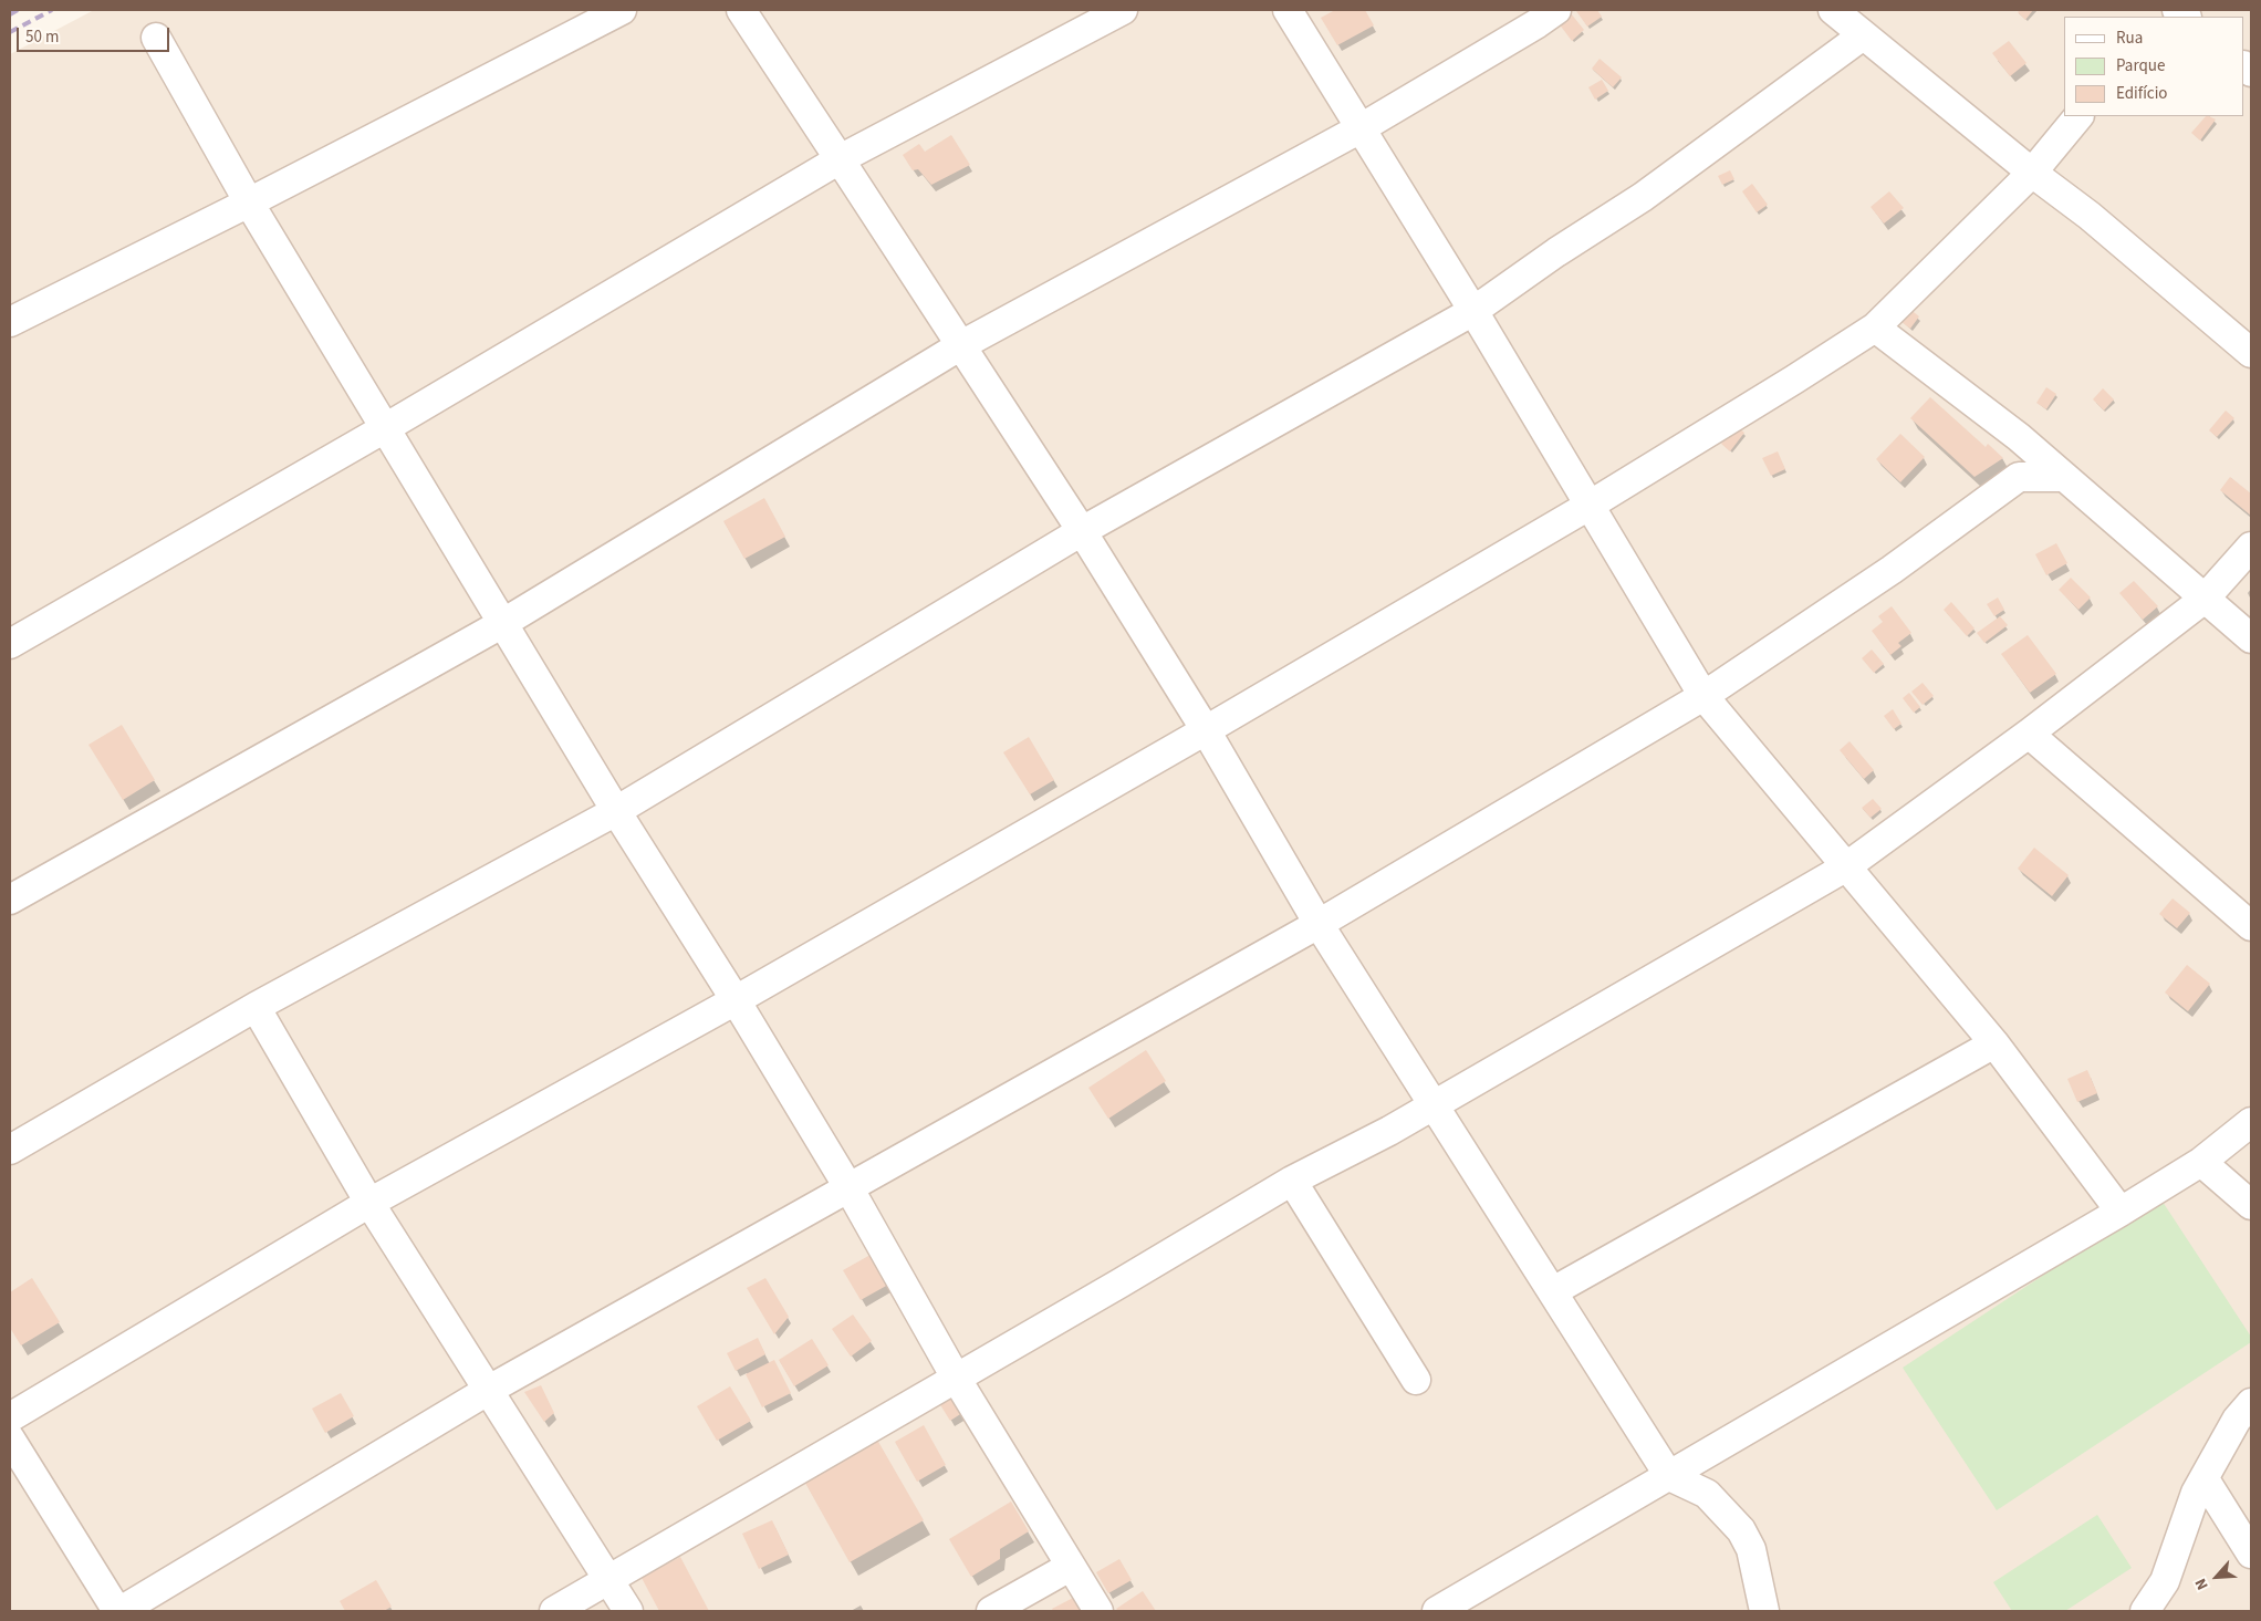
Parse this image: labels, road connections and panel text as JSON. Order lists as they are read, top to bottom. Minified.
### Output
{"legend":["Rua","Parque","Edifício"],"scale_bar":"50 m","north":"bottom left"}
